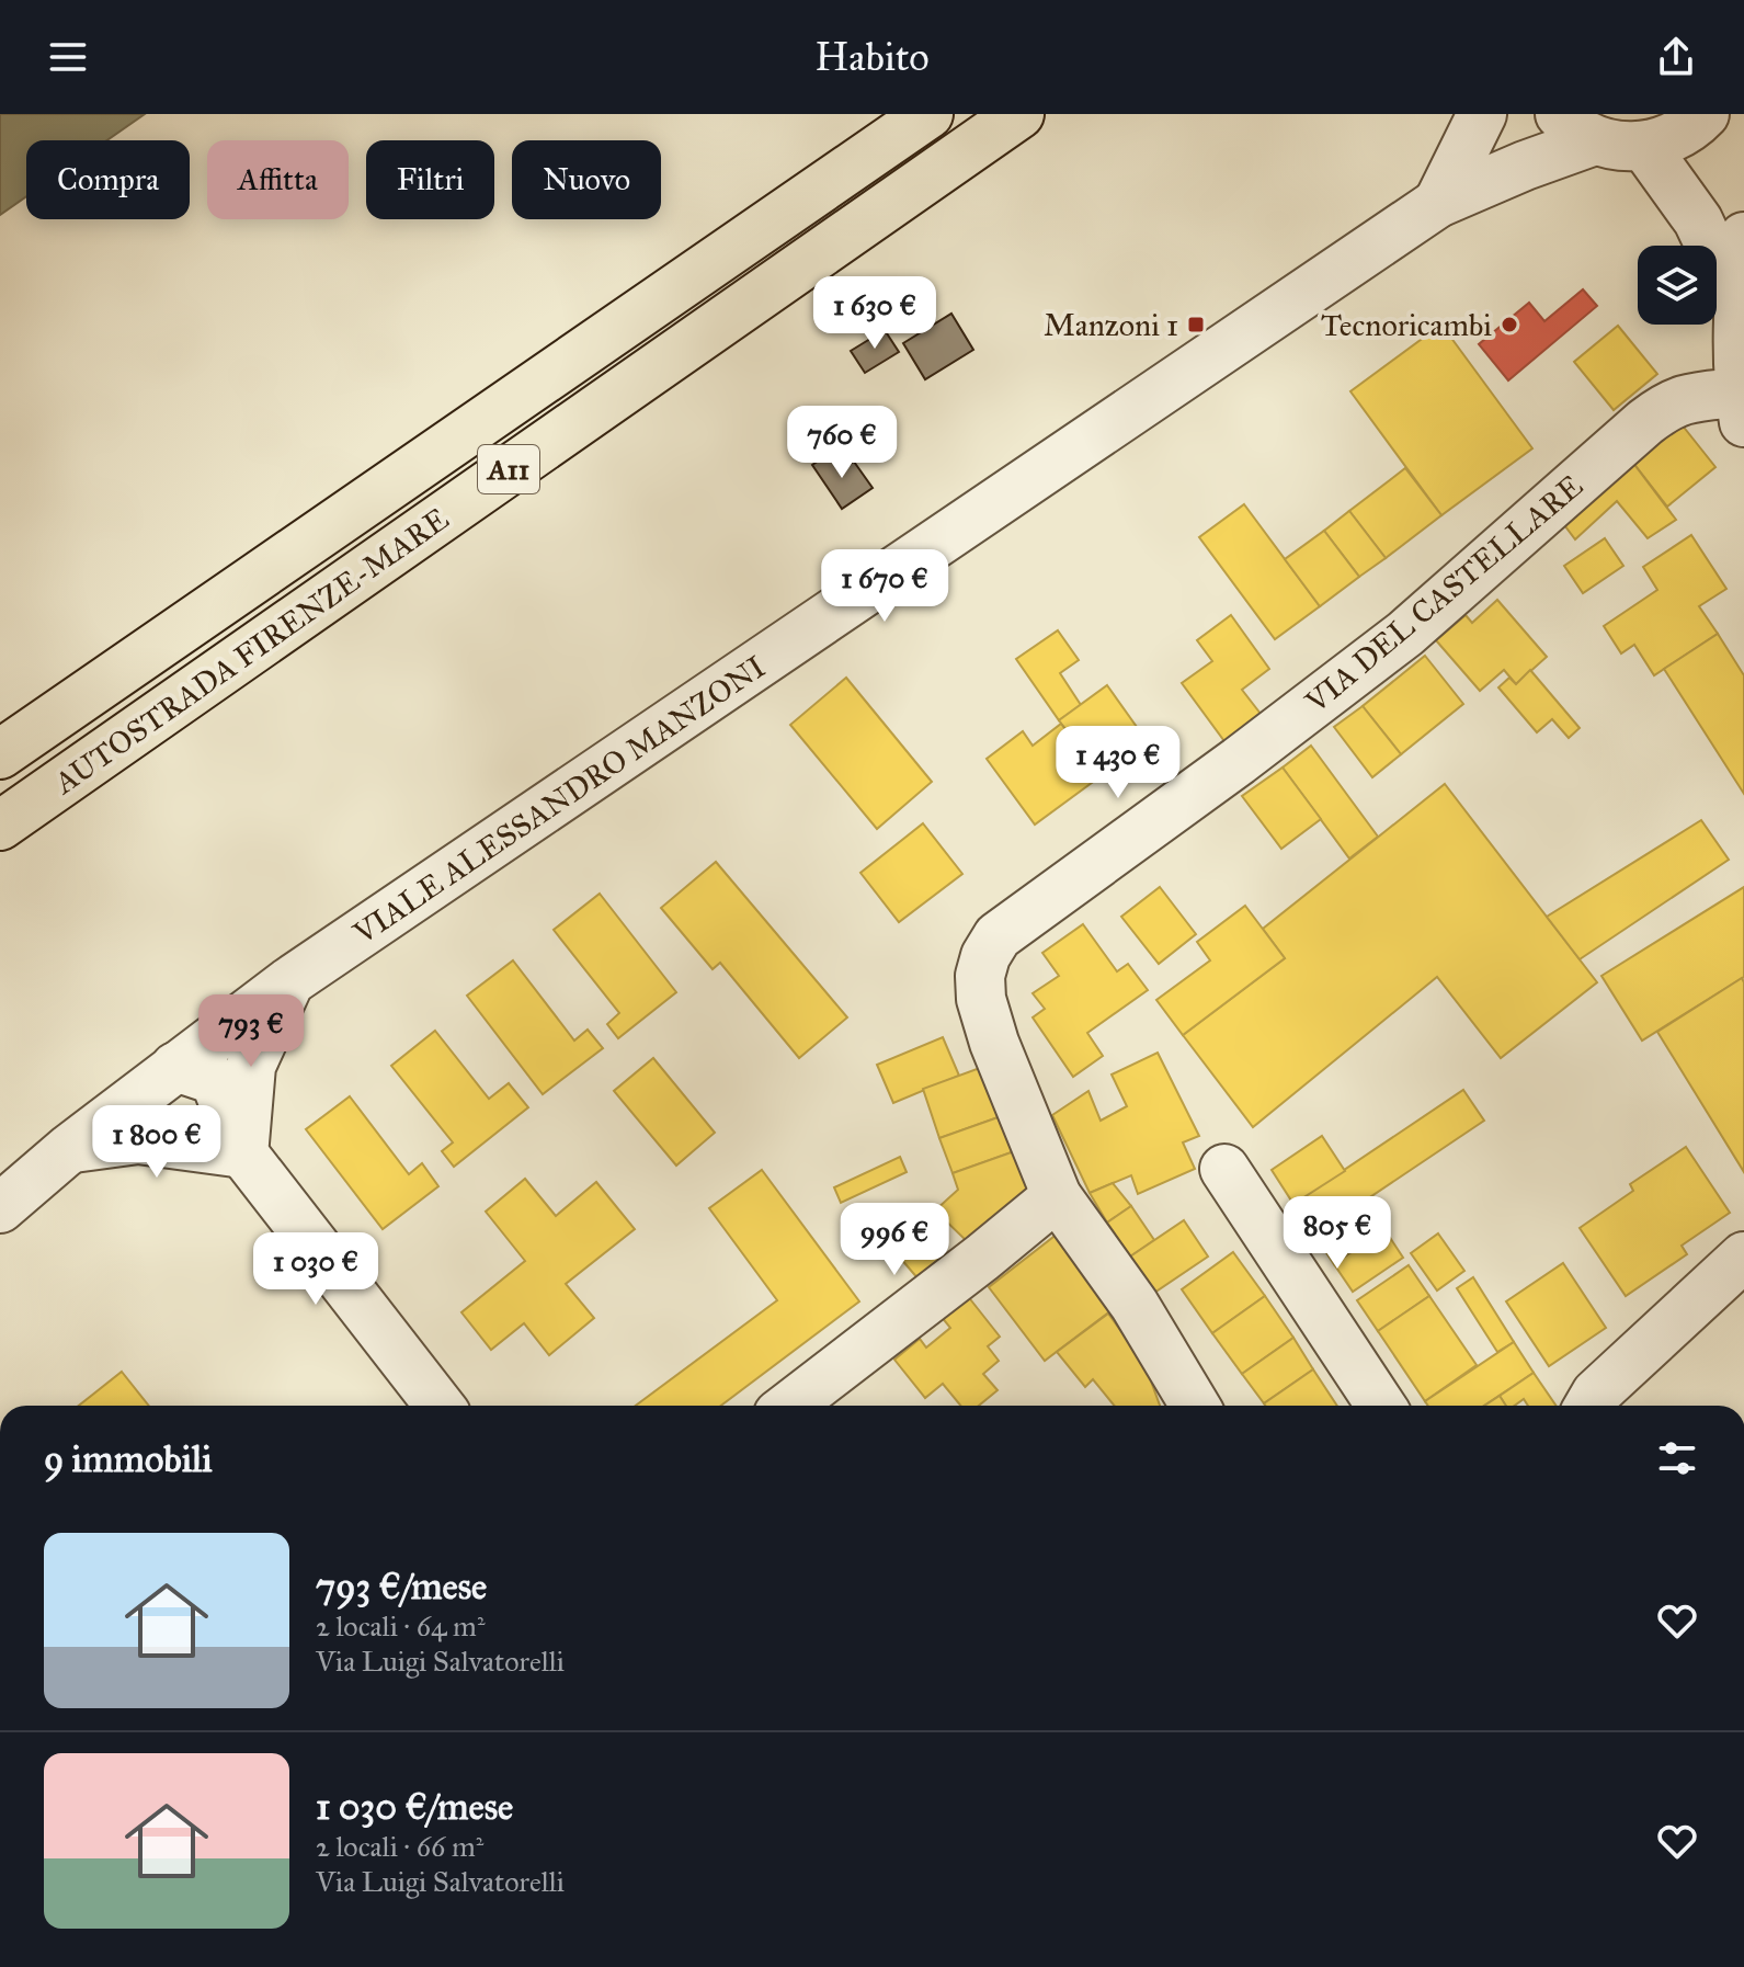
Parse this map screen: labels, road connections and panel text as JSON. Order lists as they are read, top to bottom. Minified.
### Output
{"streets":{"highway":["A11","AUTOSTRADA FIRENZE-MARE"],"street":["VIA DEL CASTELLARE","VIALE ALESSANDRO MANZONI"]},"places":{"transit":["Manzoni 1"],"other":["Tecnoricambi"]},"page":{"header":"Habito","chip":["Compra","Affitta","Filtri","Nuovo"],"price":["1 630 €","760 €","1 670 €","1 430 €","793 €","1 800 €","805 €","996 €","1 030 €"],"heading":"9 immobili","list":[{"name":"793 €/mese","note":"2 locali · 64 m² · Via Luigi Salvatorelli"},{"name":"1 030 €/mese","note":"2 locali · 66 m² · Via Luigi Salvatorelli"}]}}
